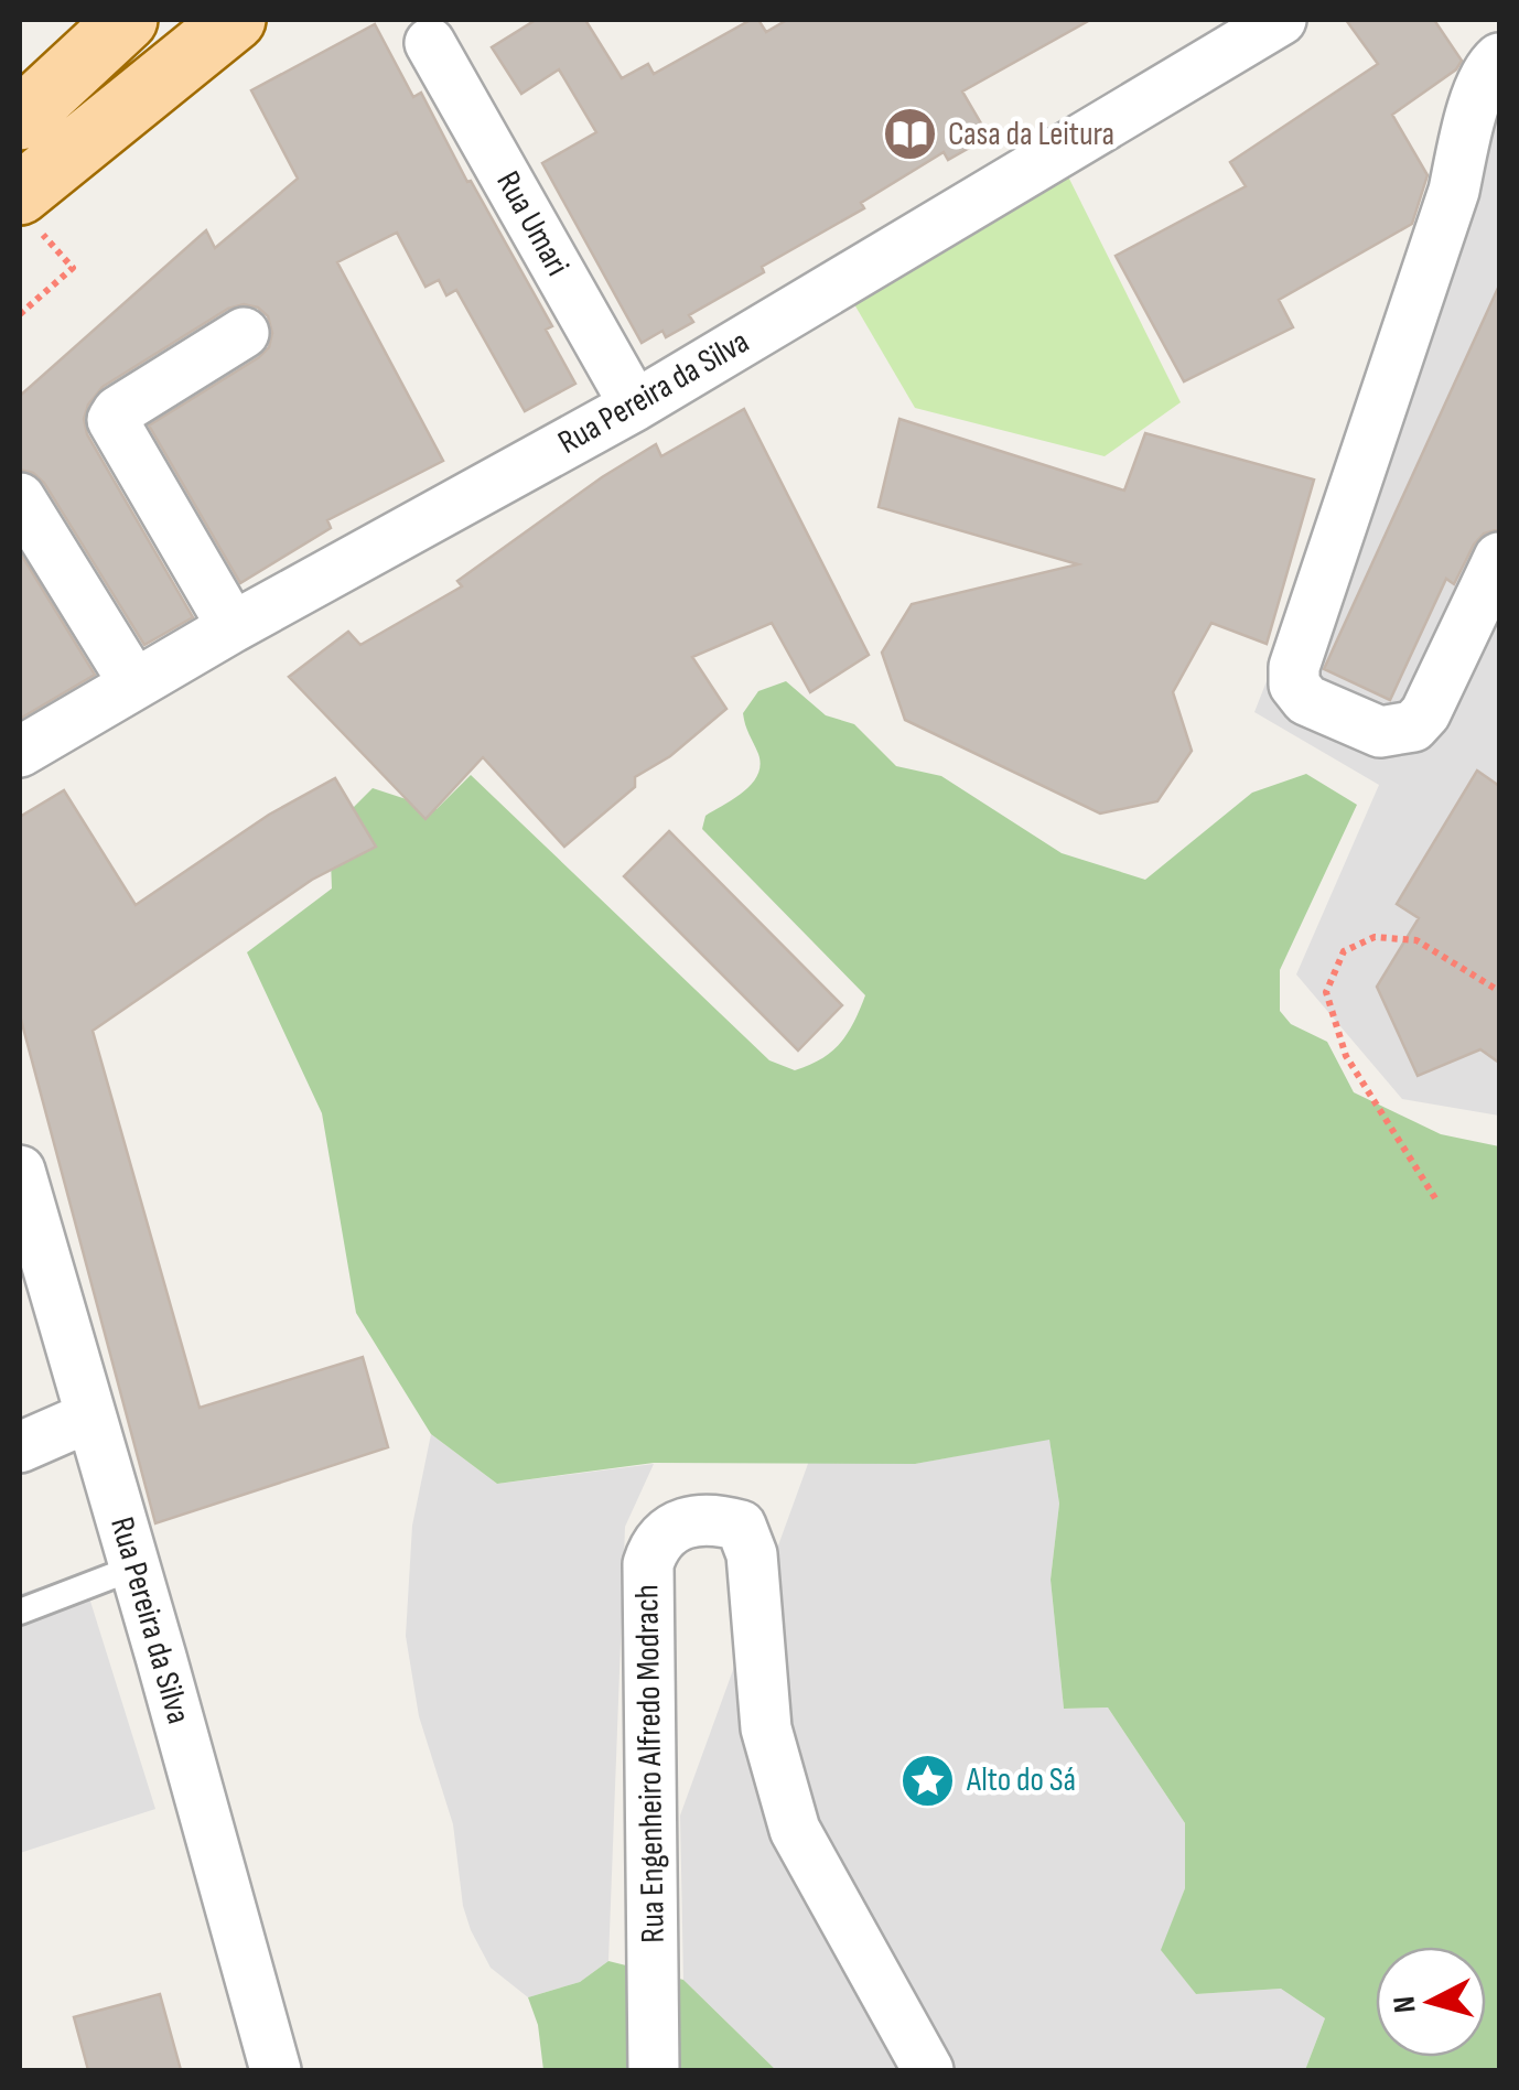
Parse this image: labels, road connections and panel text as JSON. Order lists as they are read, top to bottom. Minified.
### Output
{"streets":{"street":["Rua Umari","Rua Pereira da Silva","Rua Engenheiro Alfredo Modrach"]},"crossings":[["Rua Umari","Rua Pereira da Silva"]],"places":{"library":["Casa da Leitura"],"place":["Alto do Sá"]},"north":"left"}
